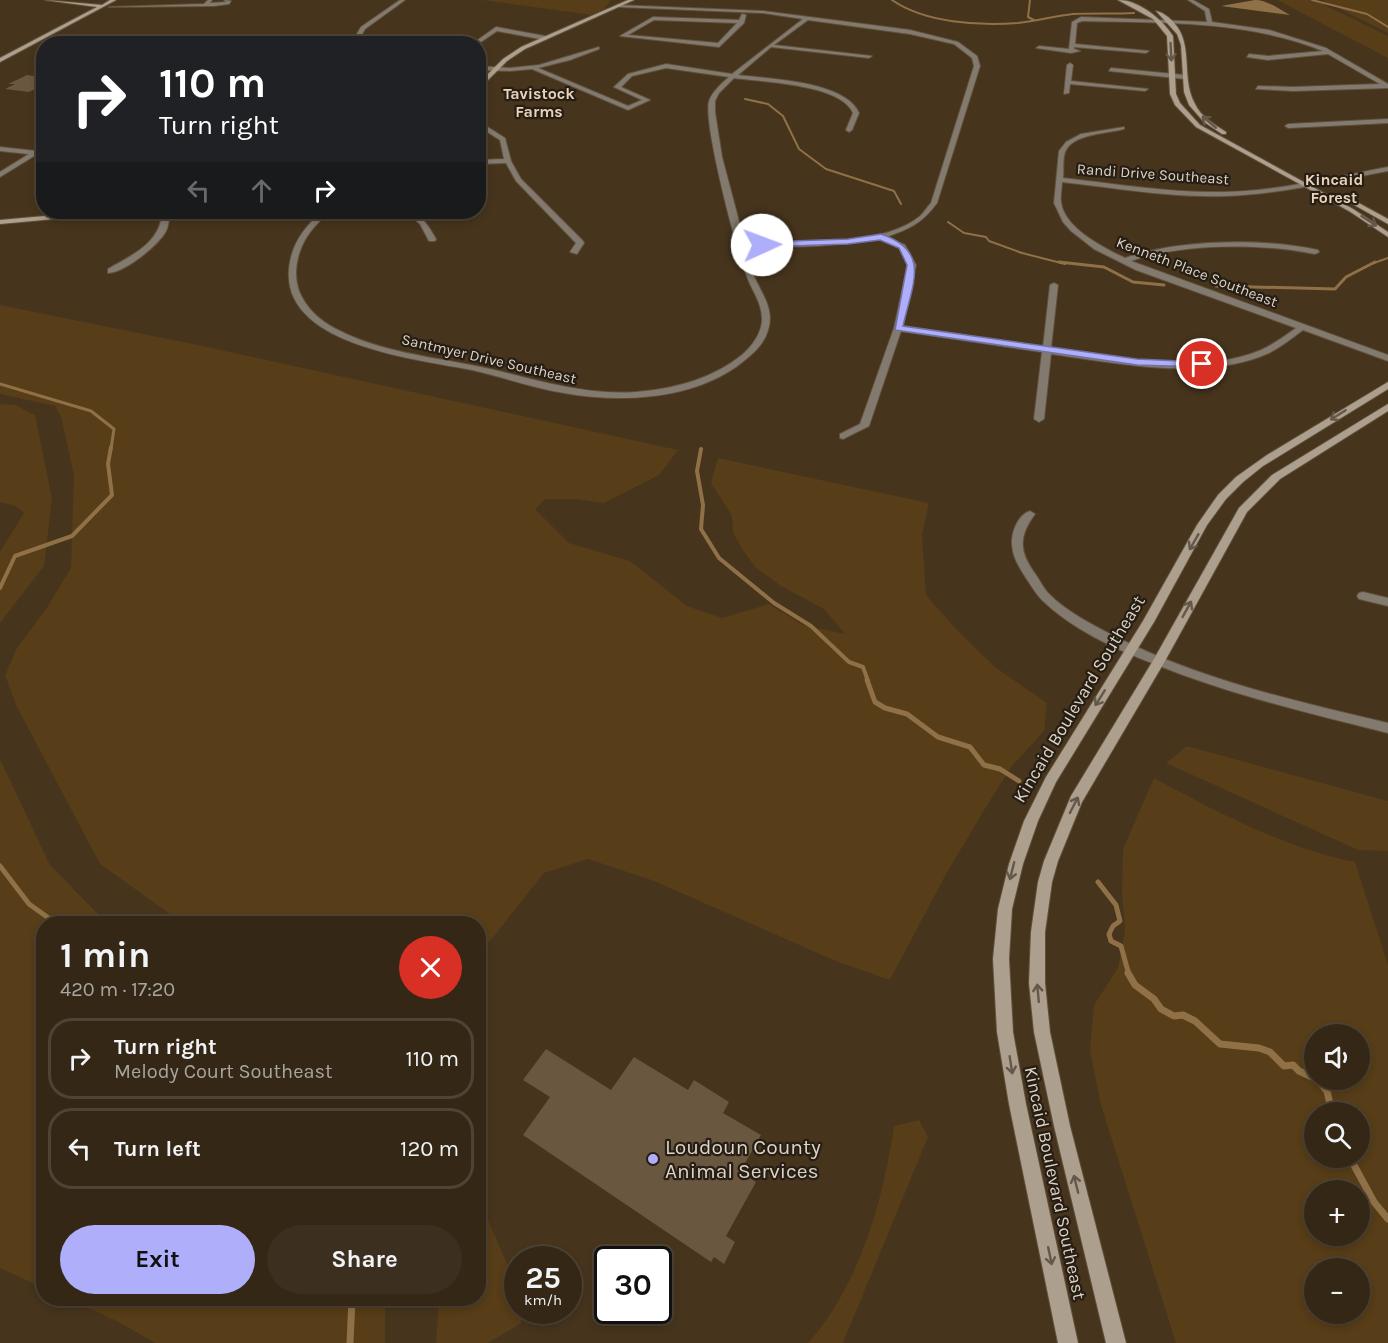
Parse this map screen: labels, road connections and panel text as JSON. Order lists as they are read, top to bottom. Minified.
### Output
{"streets":{"street":["Randi Drive Southeast","Kenneth Place Southeast","Santmyer Drive Southeast","Kincaid Boulevard Southeast"]},"crossings":[["Randi Drive Southeast","Kenneth Place Southeast"]],"districts":["Tavistock Farms","Kincaid Forest"],"places":["Loudoun County Animal Services"],"page":{"turn":["110 m","Turn right"],"heading":["1 min","420 m · 17:20"],"list":[{"name":"Turn right","note":"Melody Court Southeast","value":"110 m"},{"name":"Turn left","value":"120 m"}],"map_buttons":["+","−"],"buttons":["Exit","Share"],"speed":"25 km/h","limit":"30"}}
